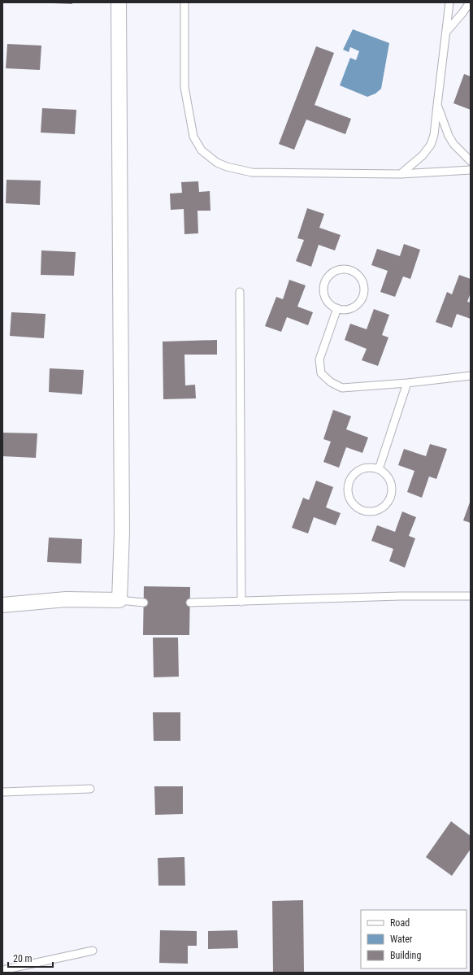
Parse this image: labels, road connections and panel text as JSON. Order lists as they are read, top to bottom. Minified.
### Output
{"legend":["Road","Water","Building"],"scale_bar":"20 m"}
